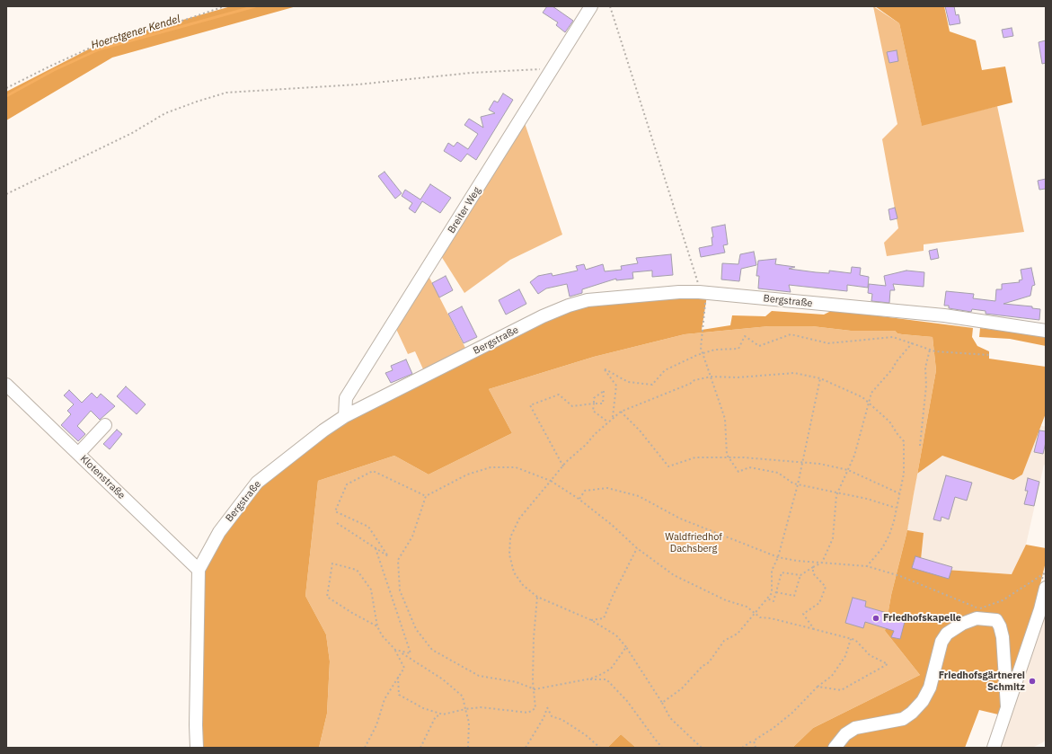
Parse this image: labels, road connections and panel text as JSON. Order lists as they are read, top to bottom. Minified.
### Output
{"streets":{"street":["Breiter Weg","Bergstraße","Klotenstraße"]},"crossings":[["Breiter Weg","Bergstraße"],["Bergstraße","Klotenstraße"]],"water":["Hoerstgener Kendel"],"parks":["Waldfriedhof Dachsberg"],"places":["Friedhofskapelle","Friedhofsgärtnerei Schmitz"]}
